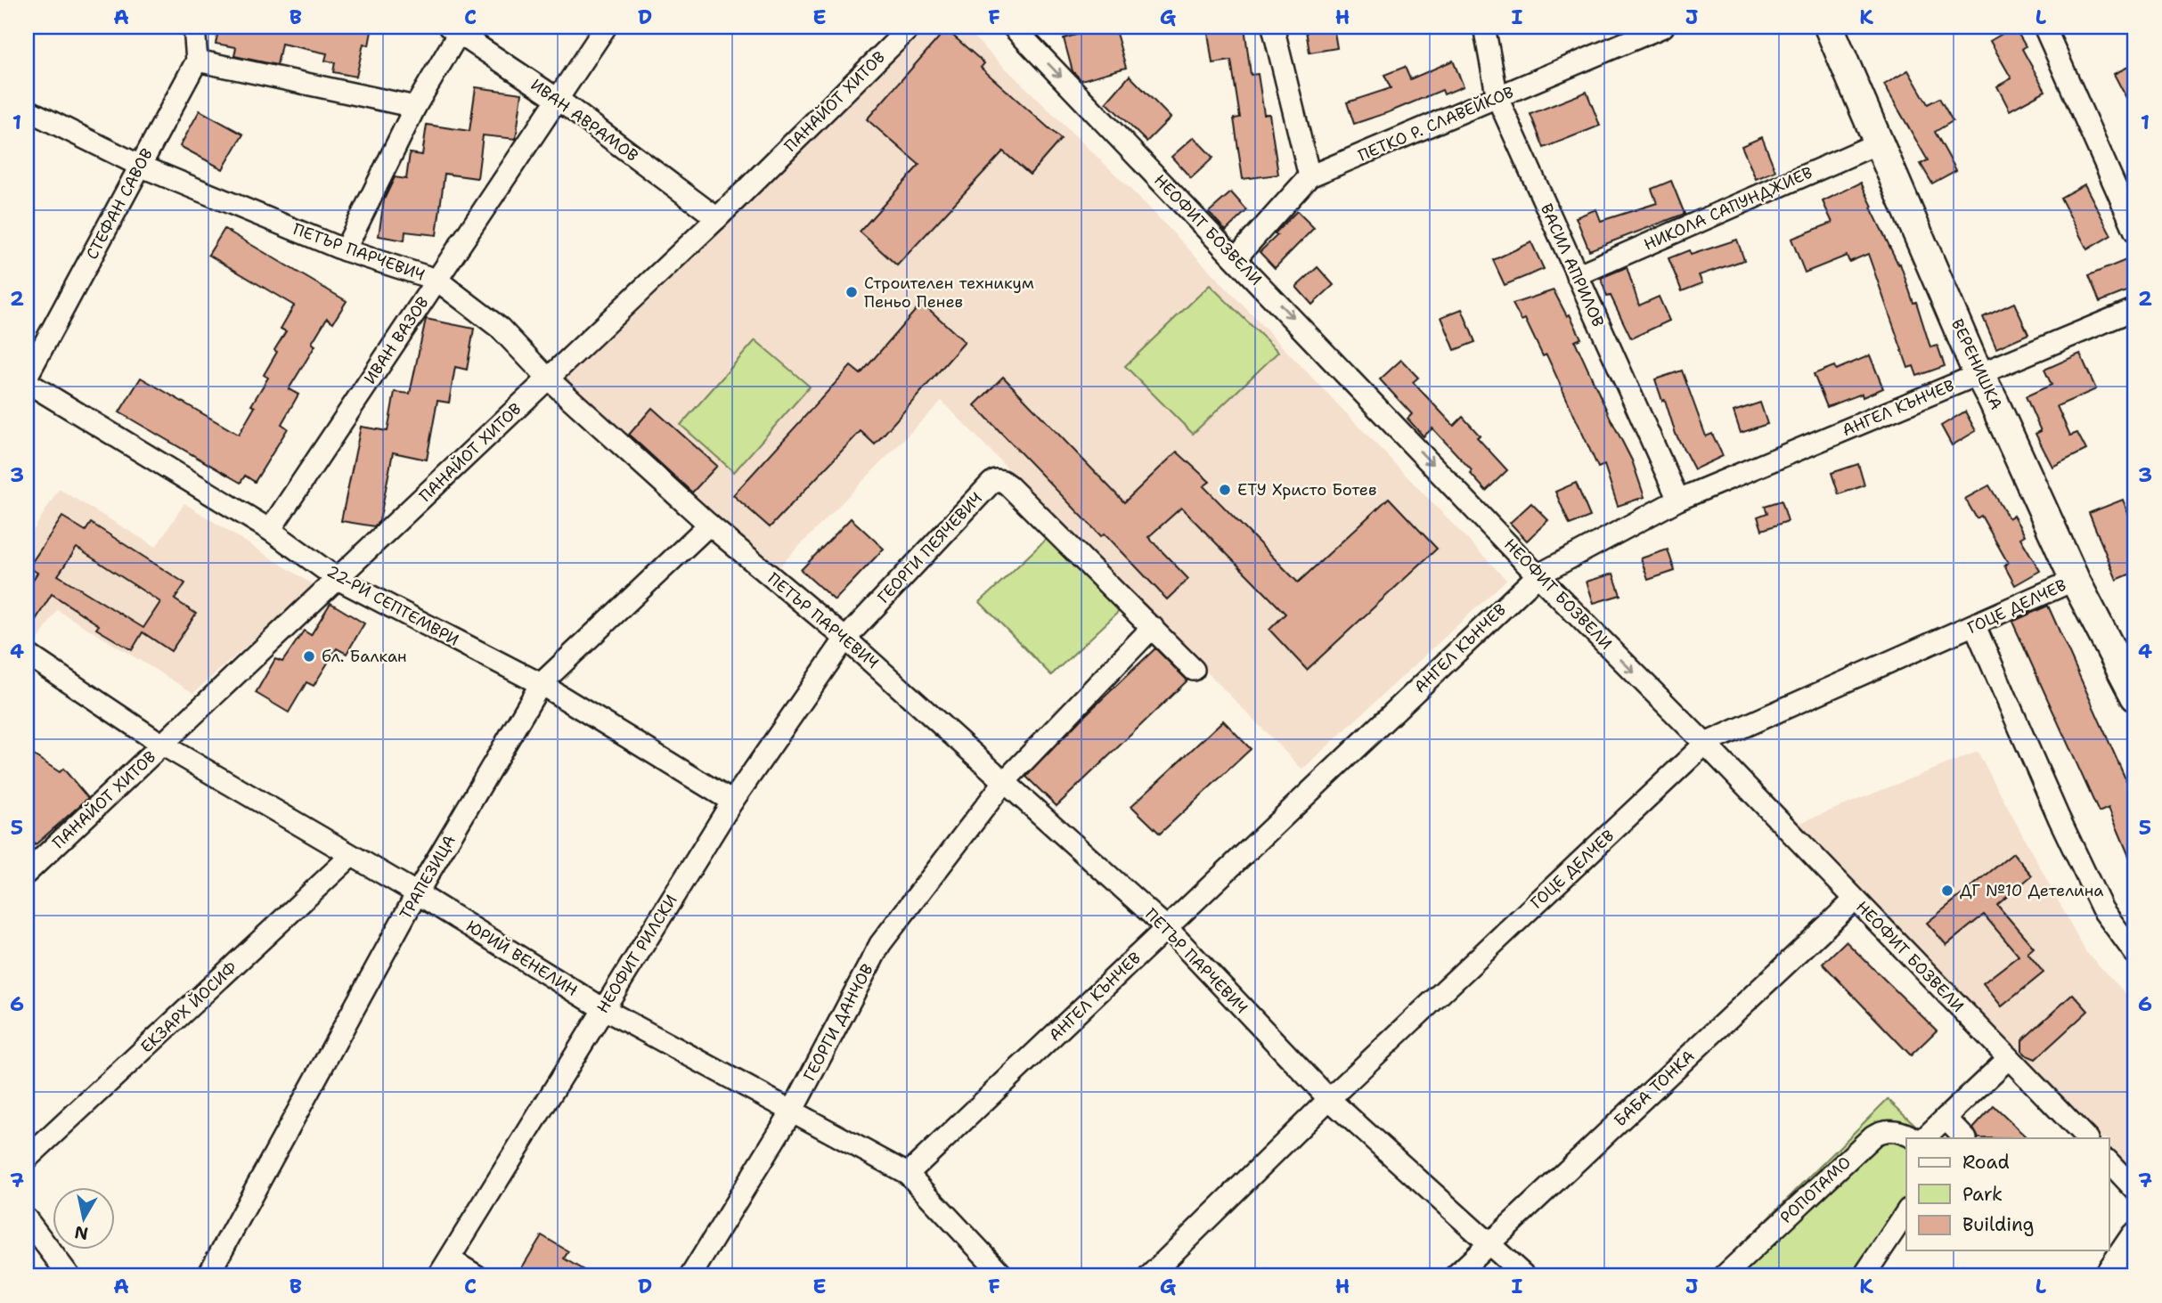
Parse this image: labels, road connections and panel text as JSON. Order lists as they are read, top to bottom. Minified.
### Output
{"streets":{"main road":["ВЕРЕНИШКА"],"street":["ПАНАЙОТ ХИТОВ","ИВАН АВРАМОВ","ПЕТКО Р. СЛАВЕЙКОВ","СТЕФАН САВОВ","НИКОЛА САПУНДЖИЕВ","НЕОФИТ БОЗВЕЛИ","ПЕТЪР ПАРЧЕВИЧ","ВАСИЛ АПРИЛОВ","ИВАН ВАЗОВ","АНГЕЛ КЪНЧЕВ","ГЕОРГИ ПЕЯЧЕВИЧ","22-РИ СЕПТЕМВРИ","ГОЦЕ ДЕЛЧЕВ","ТРАПЕЗИЦА","НЕОФИТ РИЛСКИ","ЮРИЙ ВЕНЕЛИН","ЕКЗАРХ ЙОСИФ","ГЕОРГИ ДАНЧОВ","БАБА ТОНКА","РОПОТАМО"]},"crossings":[["ПАНАЙОТ ХИТОВ","ИВАН АВРАМОВ"],["ПАНАЙОТ ХИТОВ","ПЕТЪР ПАРЧЕВИЧ"],["ПАНАЙОТ ХИТОВ","22-РИ СЕПТЕМВРИ"],["ПАНАЙОТ ХИТОВ","ЮРИЙ ВЕНЕЛИН"],["ИВАН АВРАМОВ","ИВАН ВАЗОВ"],["ПЕТКО Р. СЛАВЕЙКОВ","НЕОФИТ БОЗВЕЛИ"],["ПЕТКО Р. СЛАВЕЙКОВ","ВАСИЛ АПРИЛОВ"],["СТЕФАН САВОВ","ПЕТЪР ПАРЧЕВИЧ"],["НИКОЛА САПУНДЖИЕВ","ВАСИЛ АПРИЛОВ"],["НИКОЛА САПУНДЖИЕВ","ВЕРЕНИШКА"],["НЕОФИТ БОЗВЕЛИ","АНГЕЛ КЪНЧЕВ"],["НЕОФИТ БОЗВЕЛИ","ГОЦЕ ДЕЛЧЕВ"],["НЕОФИТ БОЗВЕЛИ","БАБА ТОНКА"],["ПЕТЪР ПАРЧЕВИЧ","ИВАН ВАЗОВ"],["ПЕТЪР ПАРЧЕВИЧ","АНГЕЛ КЪНЧЕВ"],["ПЕТЪР ПАРЧЕВИЧ","ГЕОРГИ ПЕЯЧЕВИЧ"],["ПЕТЪР ПАРЧЕВИЧ","ГОЦЕ ДЕЛЧЕВ"],["ПЕТЪР ПАРЧЕВИЧ","ТРАПЕЗИЦА"],["ПЕТЪР ПАРЧЕВИЧ","НЕОФИТ РИЛСКИ"],["ПЕТЪР ПАРЧЕВИЧ","ГЕОРГИ ДАНЧОВ"],["ПЕТЪР ПАРЧЕВИЧ","БАБА ТОНКА"],["ВАСИЛ АПРИЛОВ","АНГЕЛ КЪНЧЕВ"],["ИВАН ВАЗОВ","22-РИ СЕПТЕМВРИ"],["ВЕРЕНИШКА","АНГЕЛ КЪНЧЕВ"],["ВЕРЕНИШКА","ГОЦЕ ДЕЛЧЕВ"],["АНГЕЛ КЪНЧЕВ","ЮРИЙ ВЕНЕЛИН"],["ГЕОРГИ ПЕЯЧЕВИЧ","НЕОФИТ РИЛСКИ"],["22-РИ СЕПТЕМВРИ","ТРАПЕЗИЦА"],["22-РИ СЕПТЕМВРИ","НЕОФИТ РИЛСКИ"],["ТРАПЕЗИЦА","ЮРИЙ ВЕНЕЛИН"],["НЕОФИТ РИЛСКИ","ЮРИЙ ВЕНЕЛИН"],["ЮРИЙ ВЕНЕЛИН","ЕКЗАРХ ЙОСИФ"],["ЮРИЙ ВЕНЕЛИН","ГЕОРГИ ДАНЧОВ"]],"one_way":["НЕОФИТ БОЗВЕЛИ"],"places":["Строителен техникум Пеньо Пенев","ЕТУ Христо Ботев","бл. Балкан","ДГ №10 Детелина"],"legend":["Road","Park","Building"],"north":"bottom","grid":{"columns":["A","B","C","D","E","F","G","H","I","J","K","L"],"rows":["1","2","3","4","5","6","7"]}}
